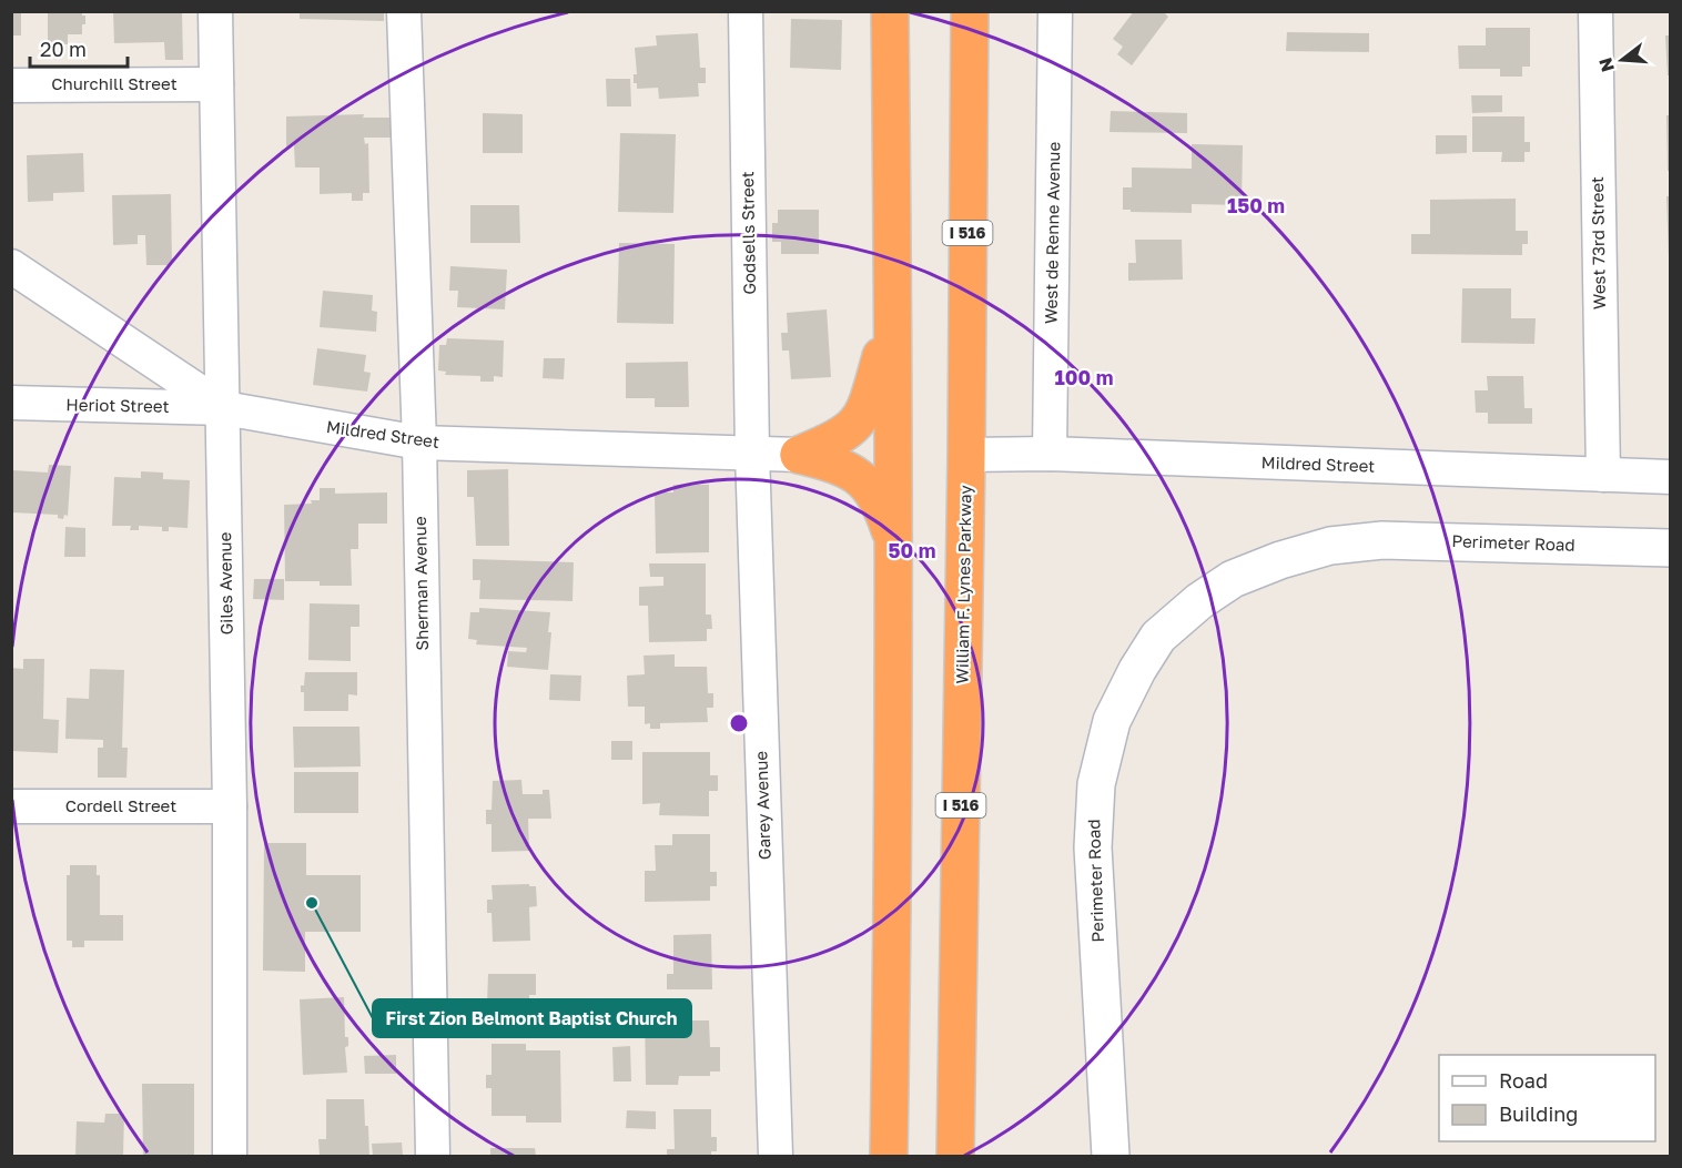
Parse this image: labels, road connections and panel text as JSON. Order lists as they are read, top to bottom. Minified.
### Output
{"streets":{"highway":["I 516","William F. Lynes Parkway"],"street":["Churchill Street","Godsells Street","West de Renne Avenue","West 73rd Street","Heriot Street","Mildred Street","Perimeter Road","Giles Avenue","Sherman Avenue","Garey Avenue","Cordell Street"]},"crossings":[["Churchill Street","Giles Avenue"],["Godsells Street","Mildred Street"],["Godsells Street","Garey Avenue"],["West de Renne Avenue","Mildred Street"],["West 73rd Street","Mildred Street"],["Heriot Street","Mildred Street"],["Heriot Street","Giles Avenue"],["Mildred Street","Giles Avenue"],["Mildred Street","Sherman Avenue"],["Mildred Street","William F. Lynes Parkway"],["Mildred Street","Garey Avenue"],["Giles Avenue","Cordell Street"]],"places":["First Zion Belmont Baptist Church"],"legend":["Road","Building"],"scale_bar":"20 m","north":"left","rings":["150 m","100 m","50 m"]}
